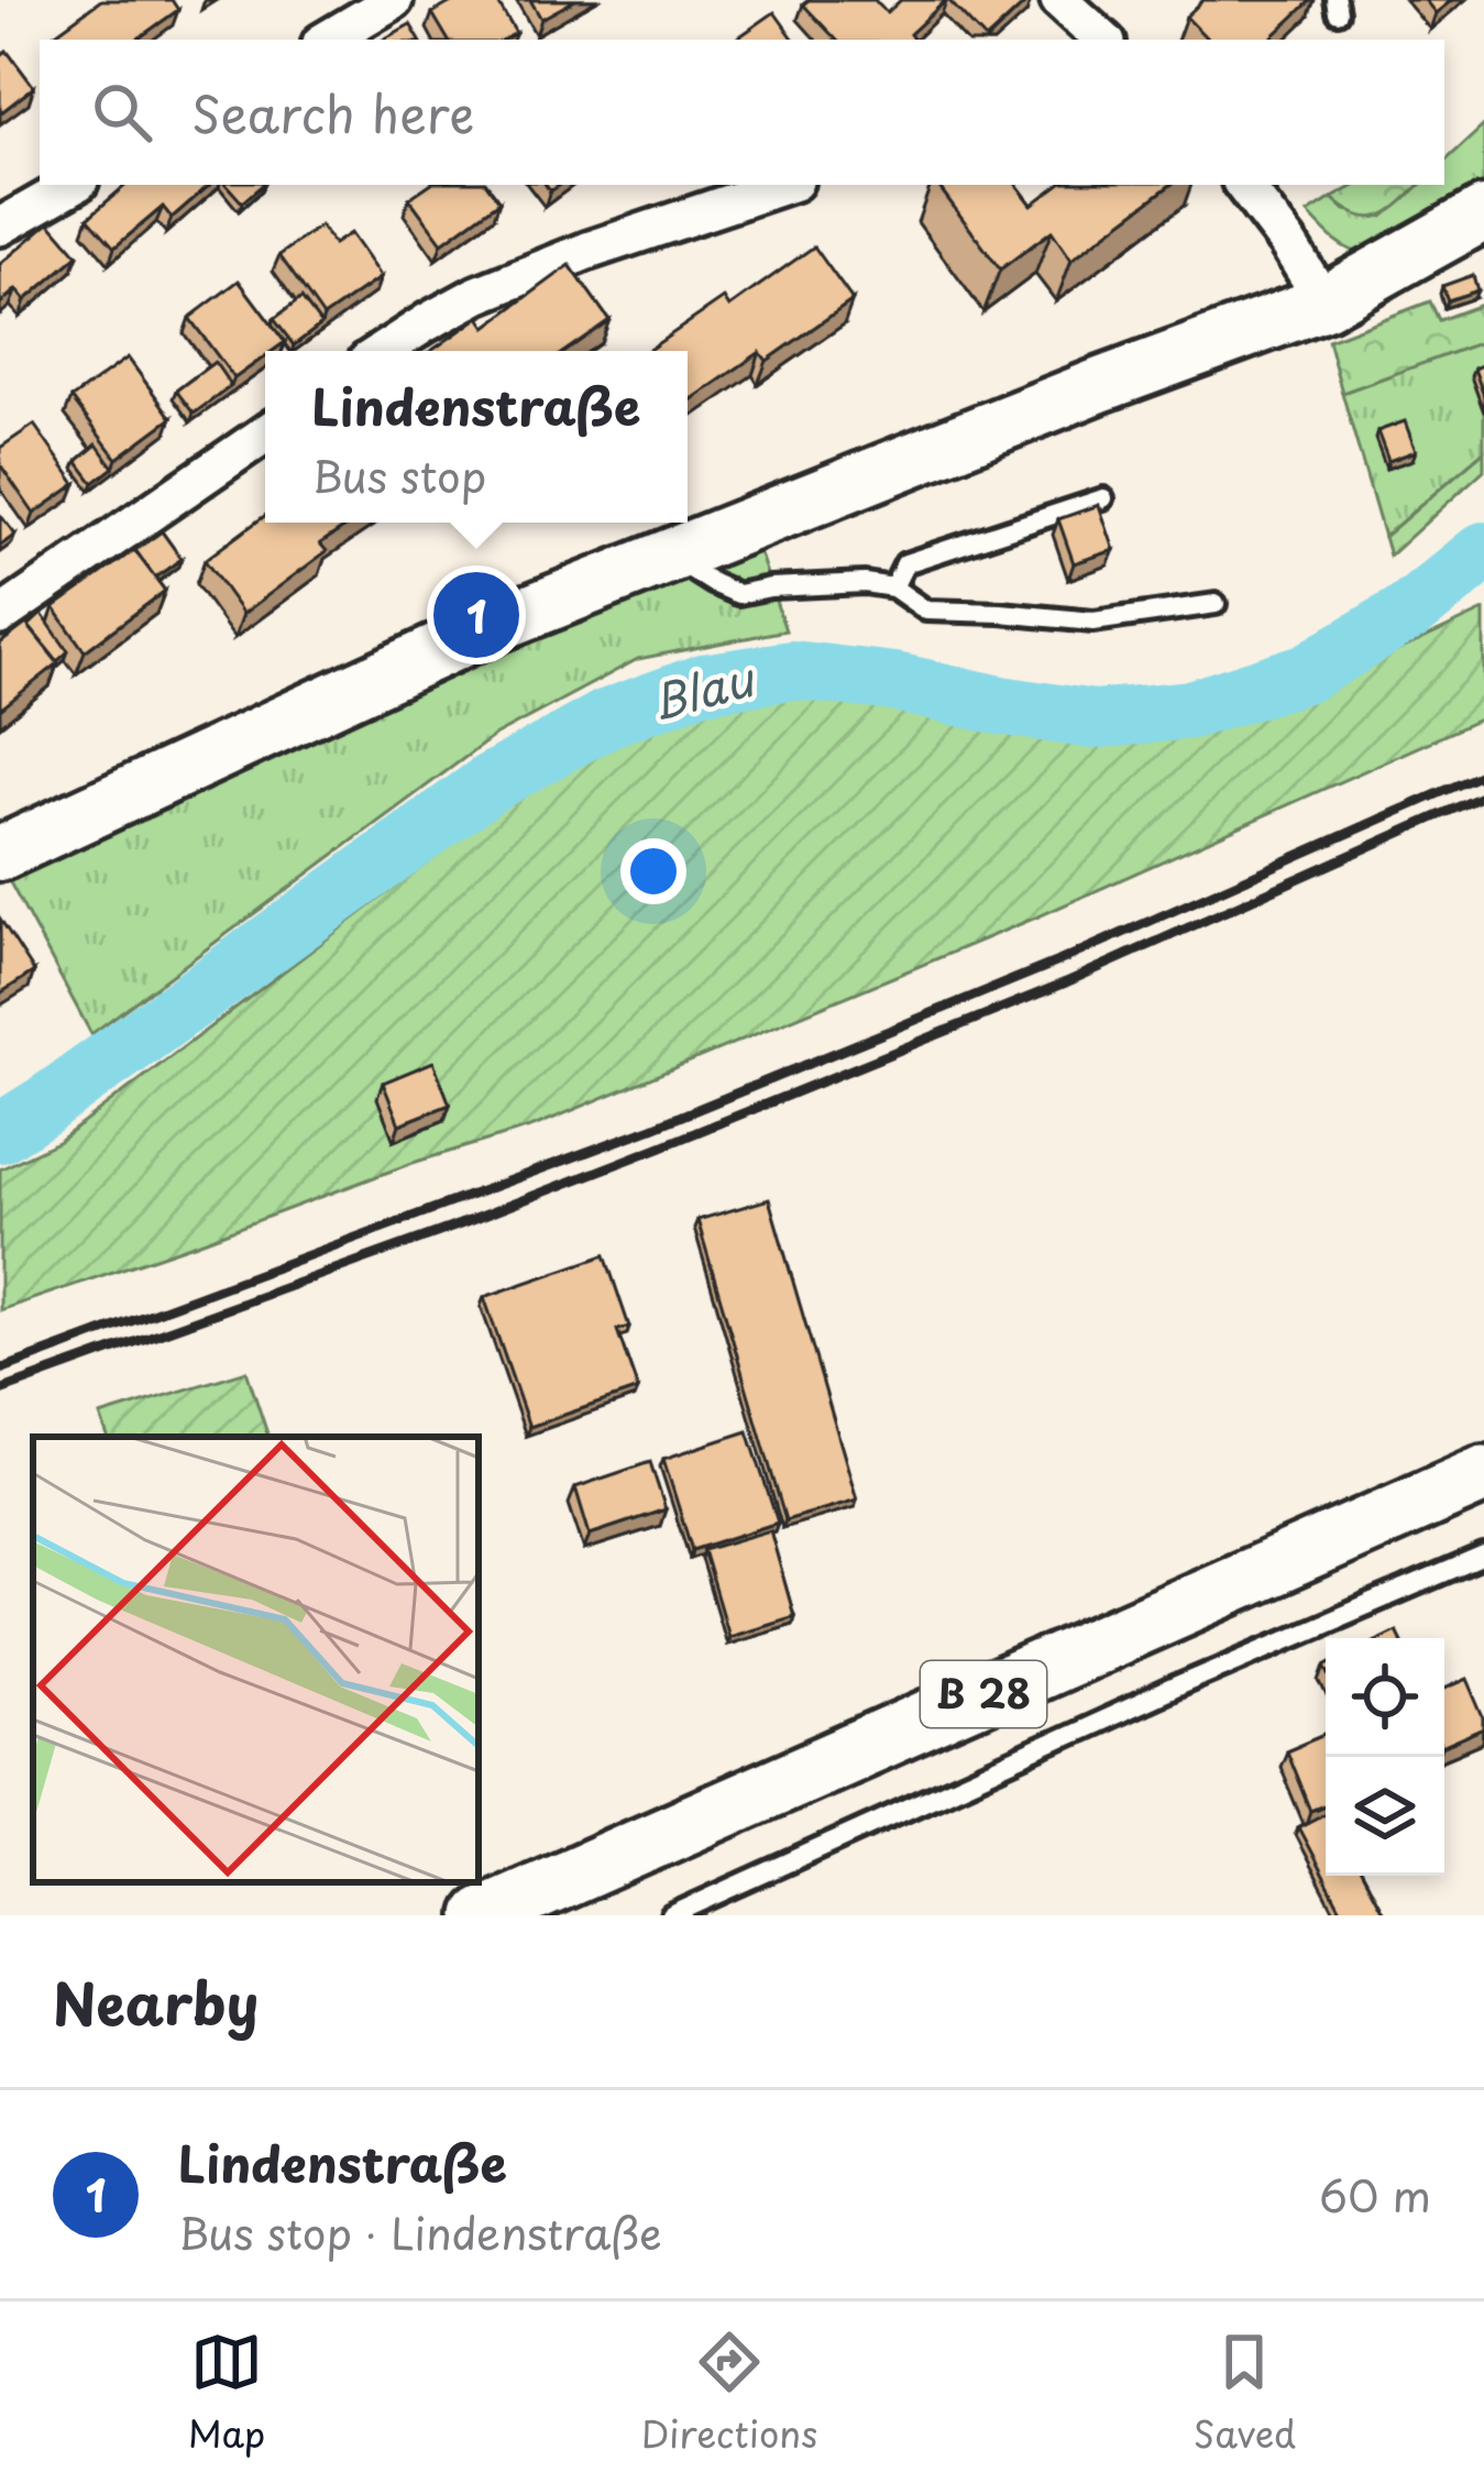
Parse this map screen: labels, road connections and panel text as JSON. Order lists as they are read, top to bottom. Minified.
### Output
{"streets":{"main road":["B 28"]},"water":["Blau"],"page":{"search":"Search here","popup":["Lindenstraße","Bus stop"],"pins":"1","heading":"Nearby","list":[{"mark":"1","name":"Lindenstraße","note":"Bus stop · Lindenstraße","value":"60 m"}],"nav":["Map","Directions","Saved"]}}
